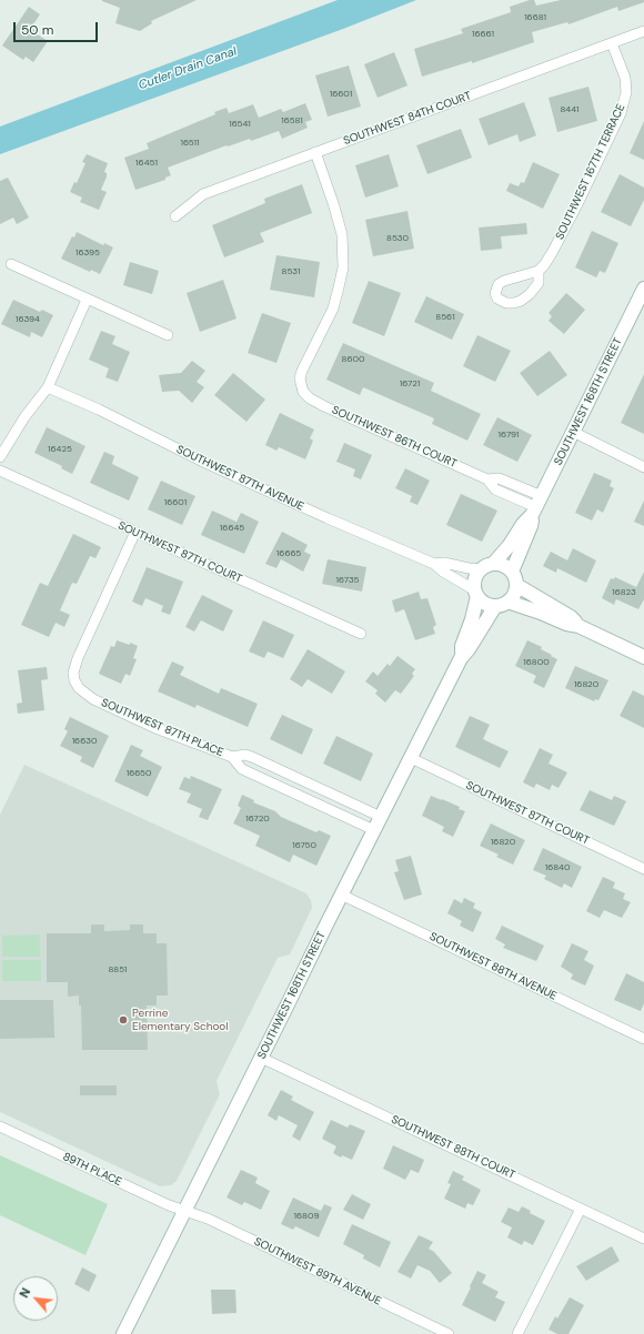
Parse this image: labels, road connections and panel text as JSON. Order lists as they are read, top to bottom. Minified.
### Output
{"streets":{"street":["SOUTHWEST 84TH COURT","SOUTHWEST 167TH TERRACE","SOUTHWEST 168TH STREET","SOUTHWEST 86TH COURT","SOUTHWEST 87TH AVENUE","SOUTHWEST 87TH COURT","SOUTHWEST 87TH PLACE","SOUTHWEST 88TH AVENUE","SOUTHWEST 88TH COURT","89TH PLACE","SOUTHWEST 89TH AVENUE"]},"crossings":[["SOUTHWEST 84TH COURT","SOUTHWEST 167TH TERRACE"],["SOUTHWEST 84TH COURT","SOUTHWEST 86TH COURT"],["SOUTHWEST 168TH STREET","SOUTHWEST 86TH COURT"],["SOUTHWEST 168TH STREET","SOUTHWEST 87TH AVENUE"],["SOUTHWEST 168TH STREET","SOUTHWEST 87TH COURT"],["SOUTHWEST 168TH STREET","SOUTHWEST 87TH PLACE"],["SOUTHWEST 168TH STREET","SOUTHWEST 88TH AVENUE"],["SOUTHWEST 168TH STREET","SOUTHWEST 88TH COURT"],["SOUTHWEST 168TH STREET","89TH PLACE"],["SOUTHWEST 168TH STREET","SOUTHWEST 89TH AVENUE"],["SOUTHWEST 87TH COURT","SOUTHWEST 87TH PLACE"],["89TH PLACE","SOUTHWEST 89TH AVENUE"]],"water":["Cutler Drain Canal"],"places":["Perrine Elementary School"],"house_numbers":["16681","16661","16601","8441","16581","16541","16511","16451","8530","16395","8531","8561","16394","8600","16721","16791","16425","16601","16645","16665","16735","16823","16800","16820","16630","16650","16720","16820","16750","16840","8851","16809"],"scale_bar":"50 m","north":"top left"}
